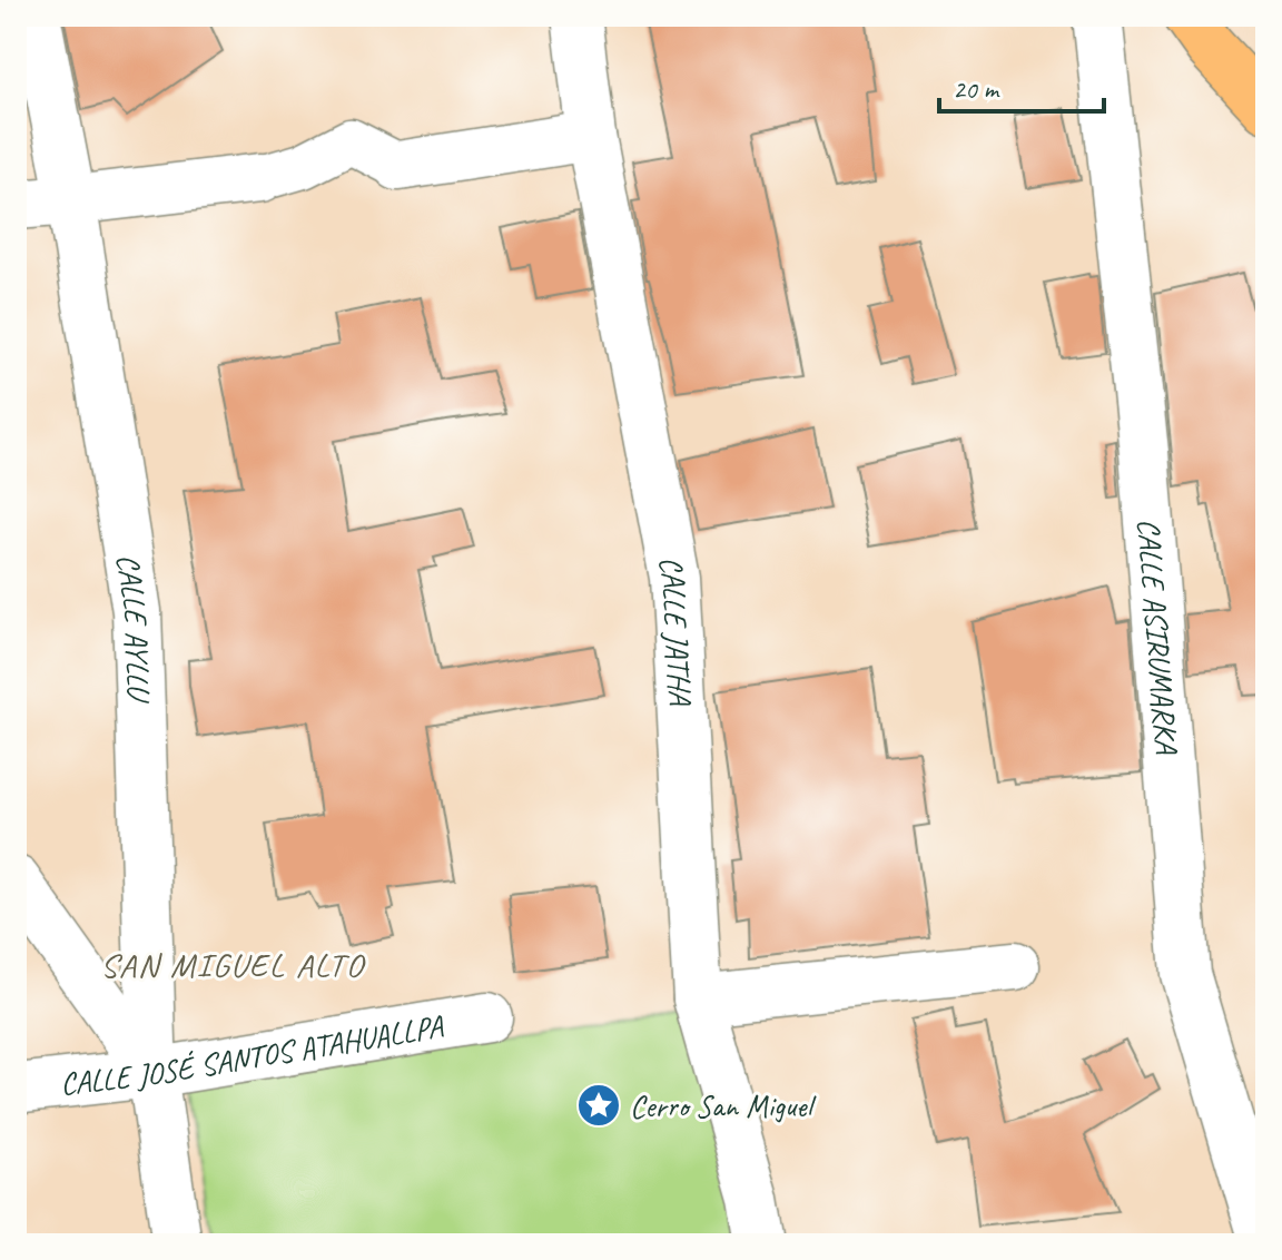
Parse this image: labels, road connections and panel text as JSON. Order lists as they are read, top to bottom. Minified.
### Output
{"streets":{"street":["CALLE AYLLU","CALLE JATHA","CALLE ASIRUMARKA","CALLE JOSÉ SANTOS ATAHUALLPA"]},"crossings":[["CALLE AYLLU","CALLE JOSÉ SANTOS ATAHUALLPA"]],"districts":["SAN MIGUEL ALTO"],"places":{"place":["Cerro San Miguel"]},"scale_bar":"20 m"}
